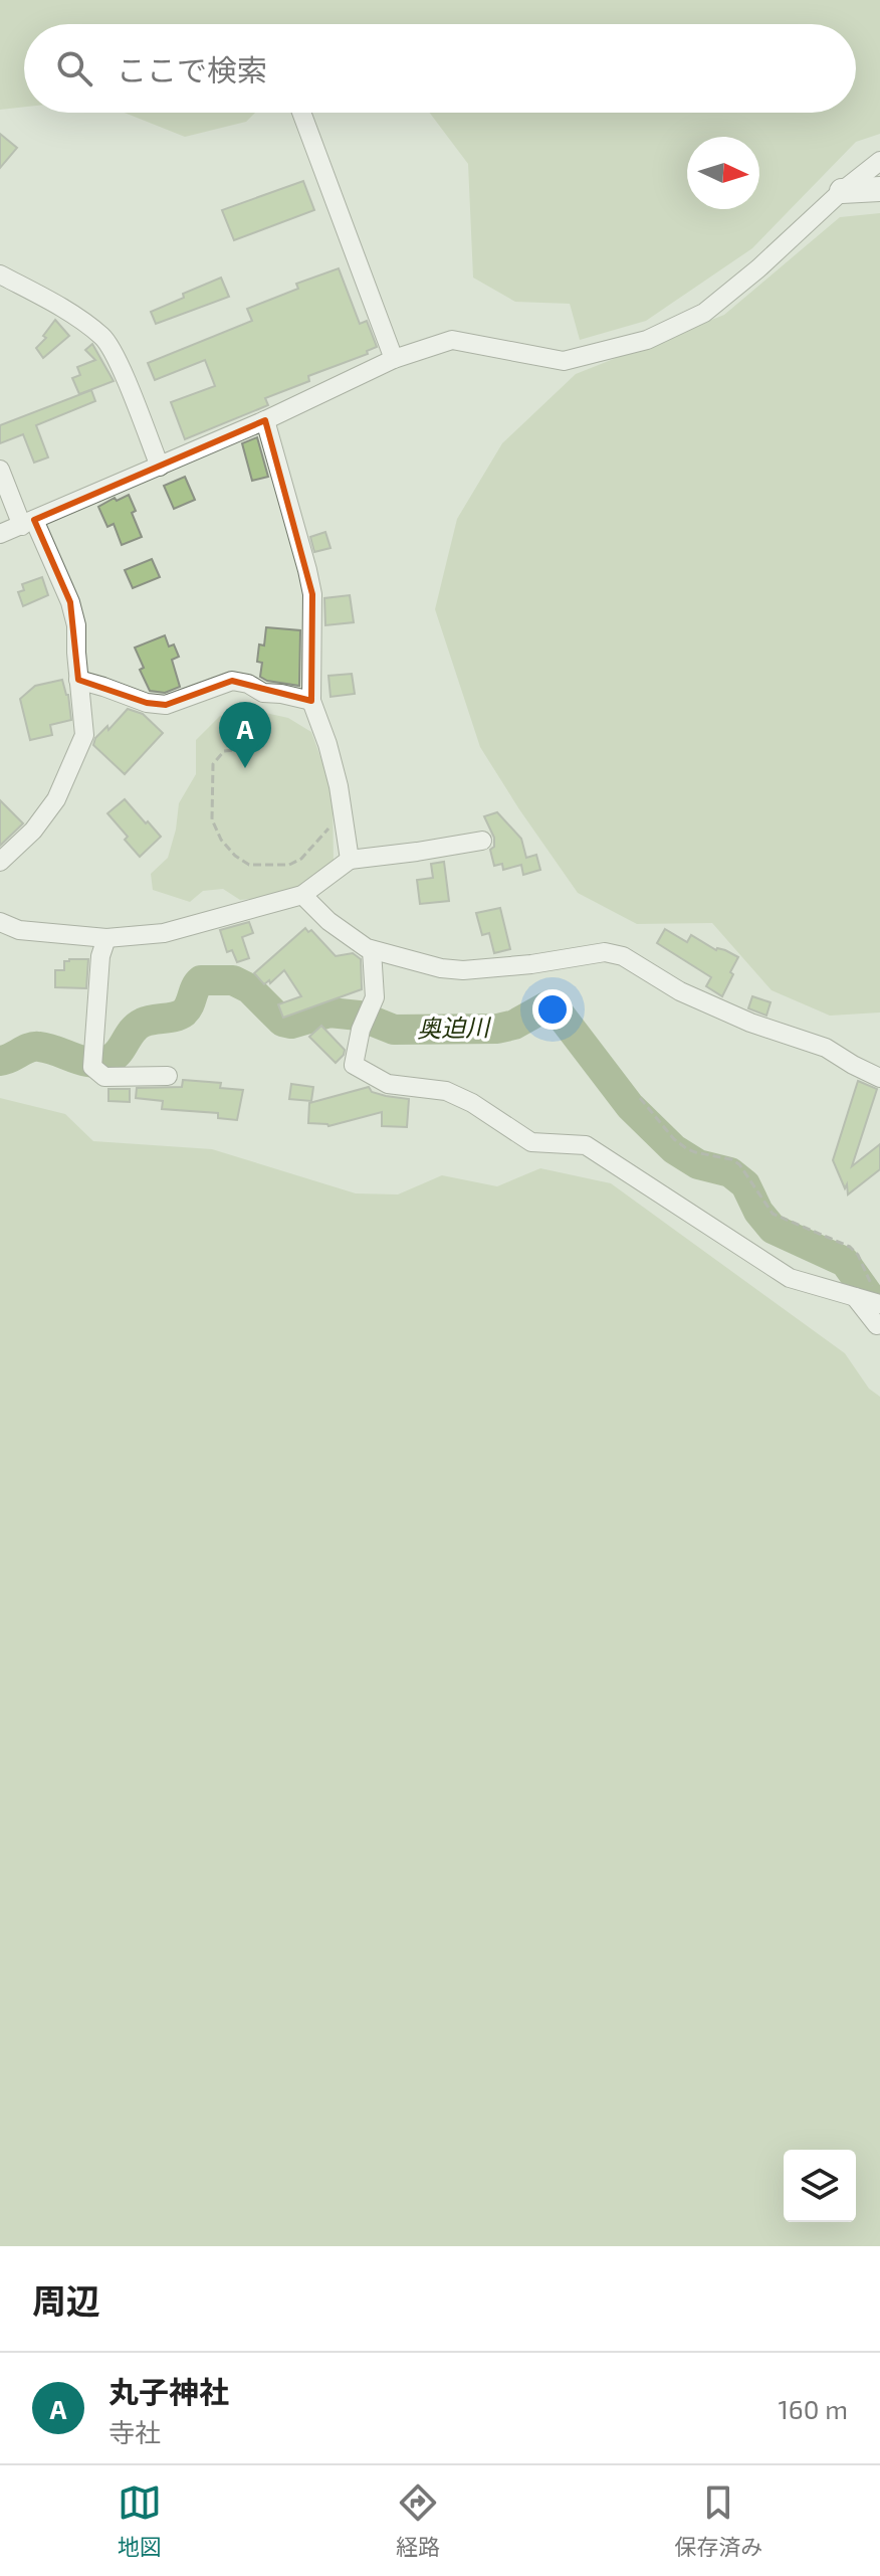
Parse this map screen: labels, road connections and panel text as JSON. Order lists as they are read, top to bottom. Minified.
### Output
{"water":["奥迫川"],"north":"right","page":{"search":"ここで検索","pins":"A","heading":"周辺","list":[{"mark":"A","name":"丸子神社","note":"寺社","value":"160 m"}],"nav":["地図","経路","保存済み"]}}
